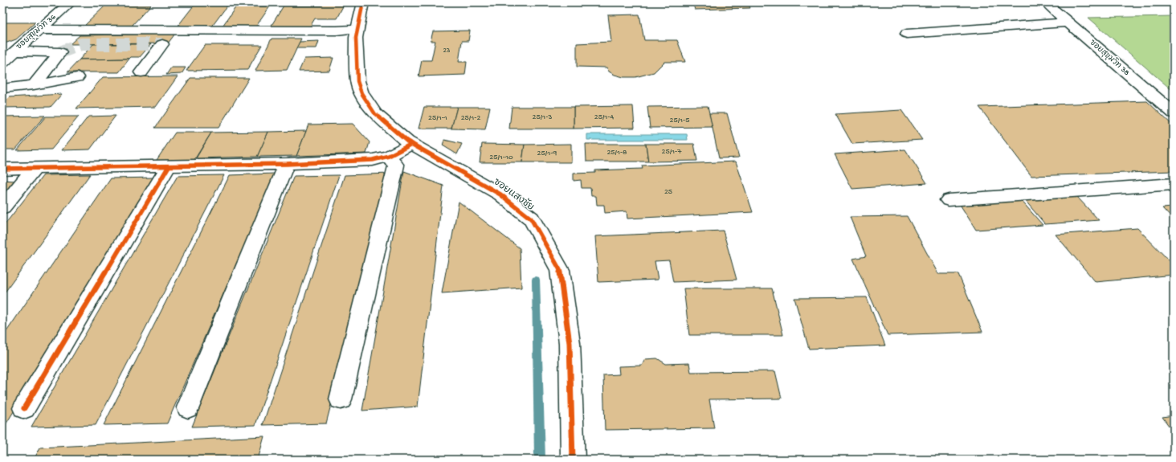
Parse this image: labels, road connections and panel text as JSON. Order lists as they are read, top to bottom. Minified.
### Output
{"streets":{"street":["ซอยสุขุมวิท 36","ซอยสุขุมวิท 38","ซอยแสงชัย"]},"house_numbers":["23","25/1-3","25/1-4","25/1-1","25/1-2","25/1-5","25/1-7","25/1-8","25/1-9","25/1-10","25"]}
